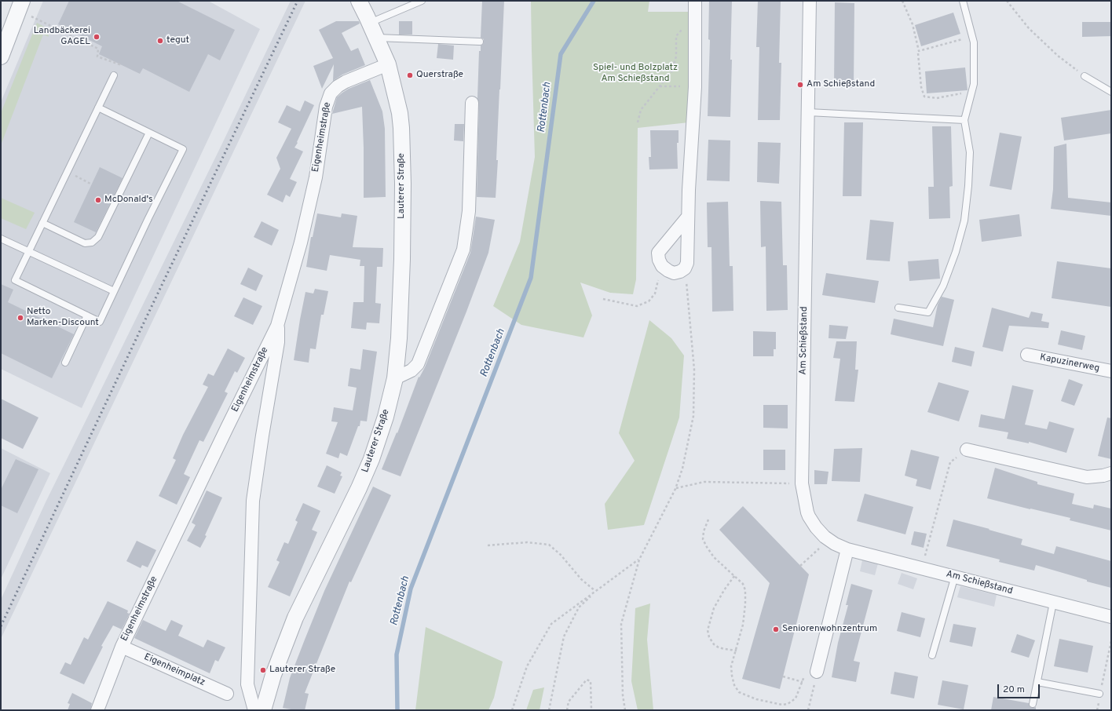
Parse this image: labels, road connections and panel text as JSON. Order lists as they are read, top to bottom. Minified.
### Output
{"streets":{"street":["Eigenheimstraße","Lauterer Straße","Am Schießstand","Kapuzinerweg","Eigenheimplatz"]},"crossings":[["Eigenheimstraße","Lauterer Straße"],["Eigenheimstraße","Eigenheimplatz"]],"water":["Rottenbach"],"parks":["Spiel- und Bolzplatz Am Schießstand"],"places":["Landbäckerei GAGEL","tegut","Querstraße","Am Schießstand","McDonald's","Netto Marken-Discount","Seniorenwohnzentrum","Lauterer Straße"],"scale_bar":"20 m"}
